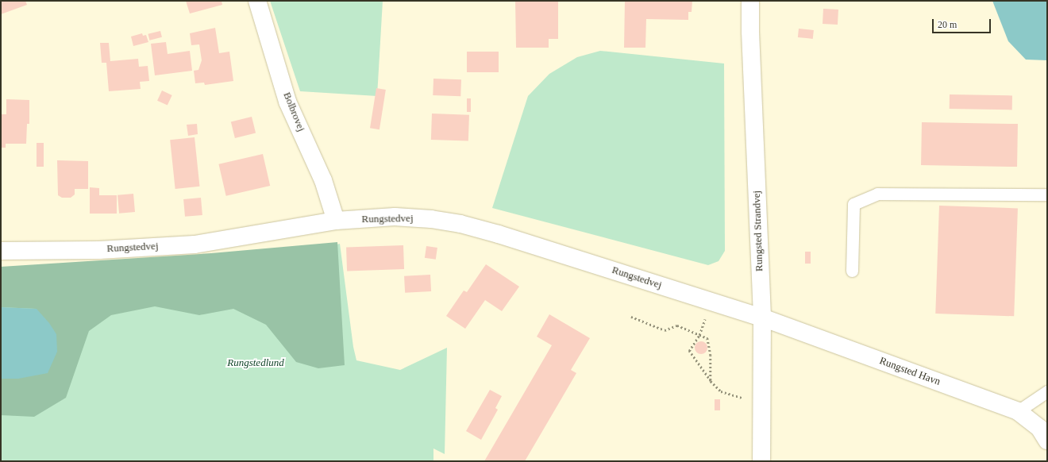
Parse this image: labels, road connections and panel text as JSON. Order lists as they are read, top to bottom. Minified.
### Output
{"streets":{"main road":["Bolbrovej","Rungstedvej","Rungsted Strandvej","Rungsted Havn"]},"crossings":[["Bolbrovej","Rungstedvej"],["Rungstedvej","Rungsted Strandvej"],["Rungstedvej","Rungsted Havn"],["Rungsted Strandvej","Rungsted Havn"]],"parks":["Rungstedlund"],"scale_bar":"20 m"}
